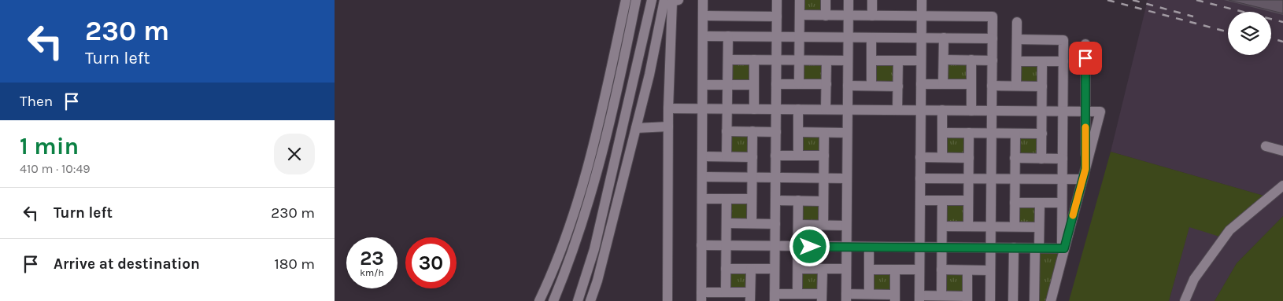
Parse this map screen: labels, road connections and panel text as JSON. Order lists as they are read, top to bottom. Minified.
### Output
{"page":{"turn":["230 m","Turn left"],"then":"Then","heading":["1 min","410 m · 10:49"],"list":[{"name":"Turn left","value":"230 m"},{"name":"Arrive at destination","value":"180 m"}],"speed":"23 km/h","limit":"30"}}
